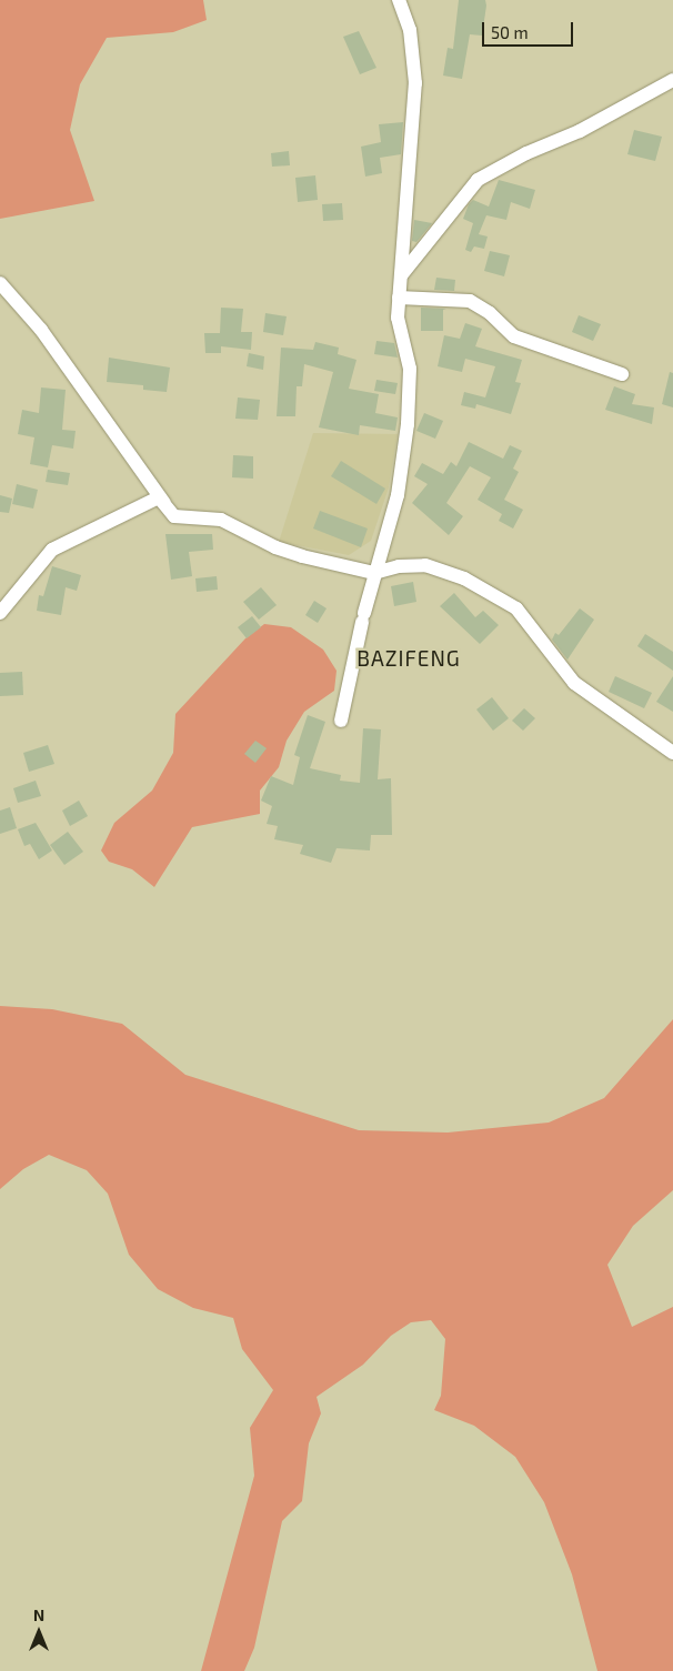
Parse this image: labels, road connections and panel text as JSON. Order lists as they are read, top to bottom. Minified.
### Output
{"districts":["BAZIFENG"],"scale_bar":"50 m","north":"top"}
